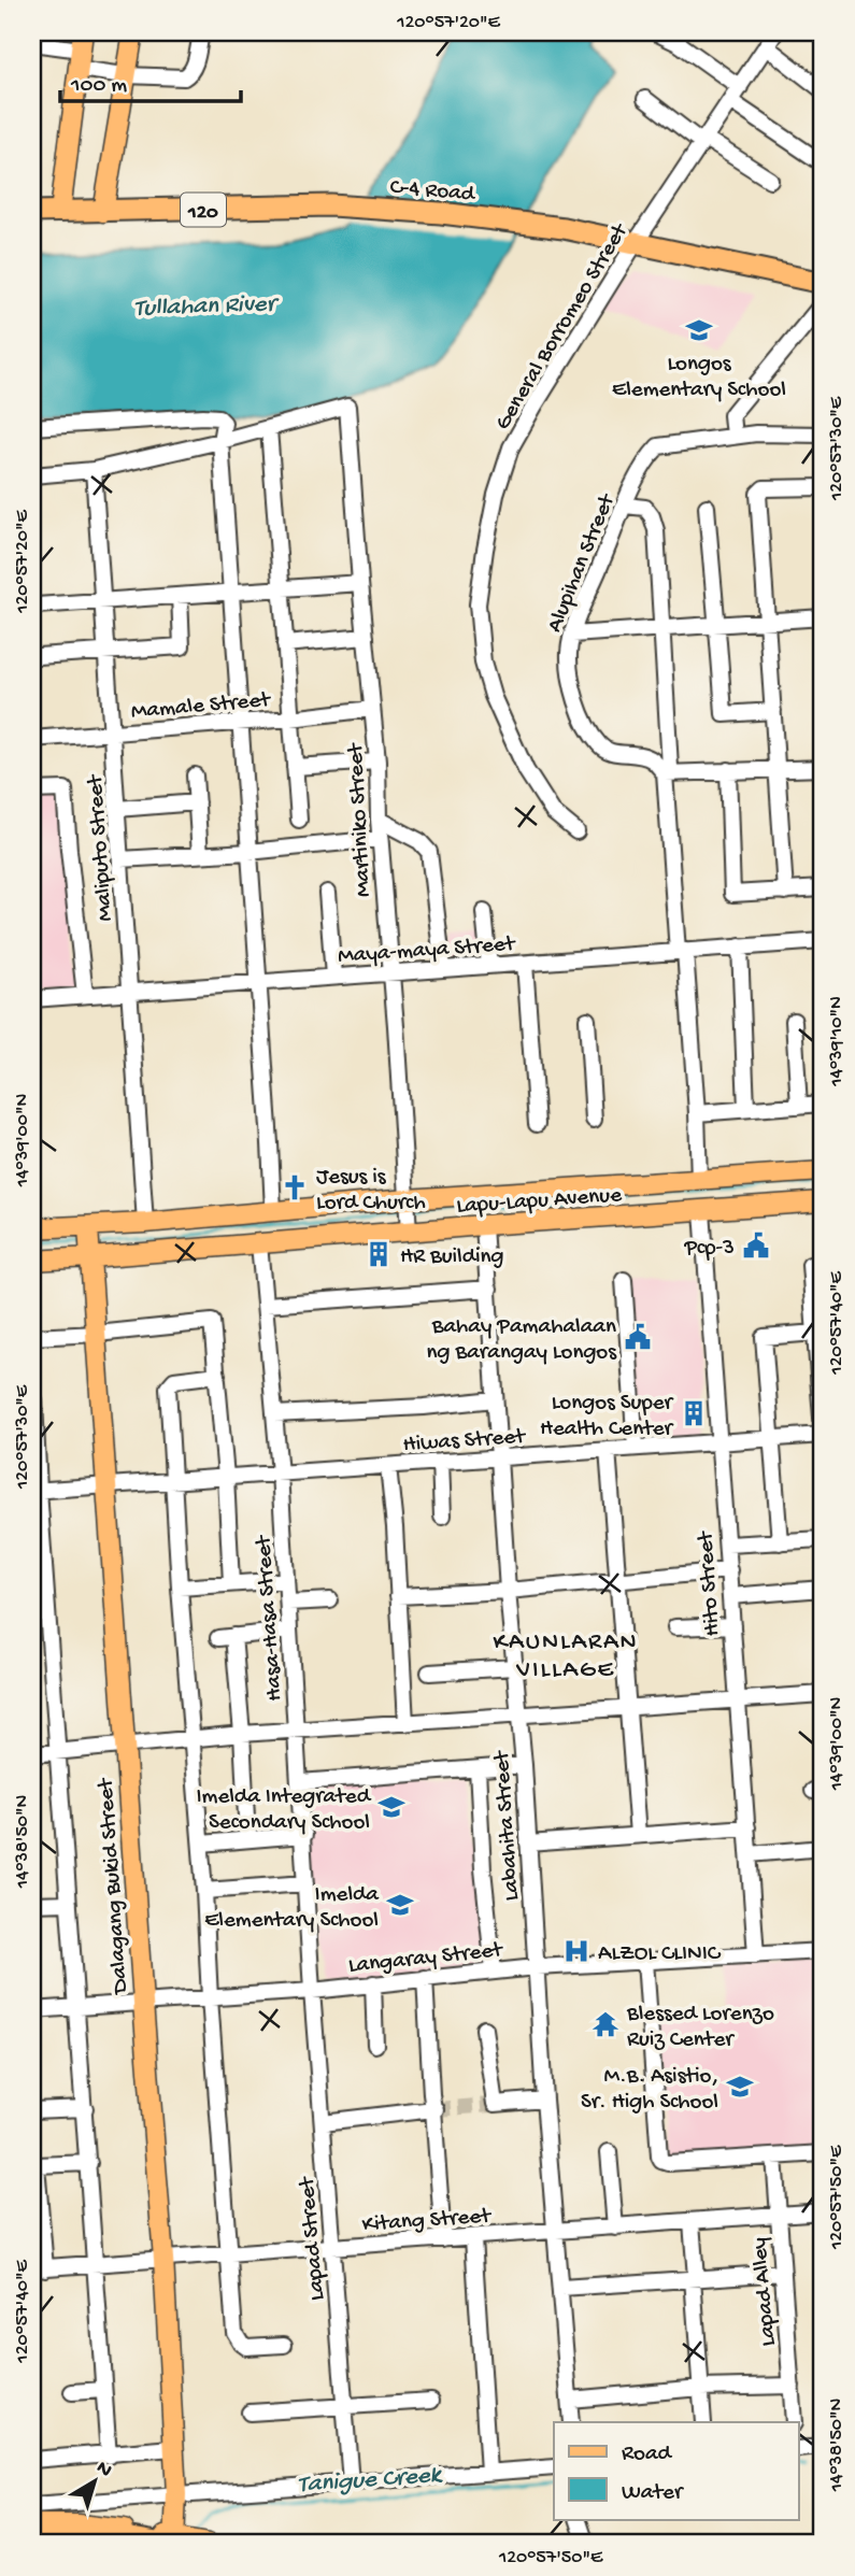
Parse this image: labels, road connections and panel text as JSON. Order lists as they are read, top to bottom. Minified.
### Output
{"streets":{"highway":["C-4 Road","120"],"main road":["Lapu-Lapu Avenue","Dalagang Bukid Street"],"street":["General Borromeo Street","Alupihan Street","Mamale Street","Martiniko Street","Maliputo Street","Maya-maya Street","Hiwas Street","Hito Street","Hasa-Hasa Street","Labahita Street","Langaray Street","Kitang Street","Lapad Street","Lapad Alley"]},"crossings":[["C-4 Road","General Borromeo Street"],["Mamale Street","Martiniko Street"],["Mamale Street","Maliputo Street"],["Martiniko Street","Maya-maya Street"],["Martiniko Street","Lapu-Lapu Avenue"],["Maliputo Street","Maya-maya Street"],["Maliputo Street","Lapu-Lapu Avenue"],["Lapu-Lapu Avenue","Hito Street"],["Lapu-Lapu Avenue","Hasa-Hasa Street"],["Lapu-Lapu Avenue","Labahita Street"],["Lapu-Lapu Avenue","Dalagang Bukid Street"],["Hiwas Street","Hito Street"],["Hiwas Street","Hasa-Hasa Street"],["Hiwas Street","Labahita Street"],["Hiwas Street","Dalagang Bukid Street"],["Hito Street","Langaray Street"],["Hasa-Hasa Street","Langaray Street"],["Hasa-Hasa Street","Lapad Street"],["Labahita Street","Langaray Street"],["Labahita Street","Kitang Street"],["Dalagang Bukid Street","Langaray Street"],["Dalagang Bukid Street","Kitang Street"],["Langaray Street","Lapad Street"],["Kitang Street","Lapad Street"],["Kitang Street","Lapad Alley"]],"districts":["KAUNLARAN VILLAGE"],"water":["Tullahan River","Tanigue Creek"],"places":{"school or university":["Longos Elementary School","Imelda Integrated Secondary School","Imelda Elementary School","M.B. Asistio, Sr. High School"],"church":["Jesus is Lord Church"],"public building":["Pcp-3","Bahay Pamahalaan ng Barangay Longos"],"building":["HR Building","Longos Super Health Center"],"hospital":["ALZOL CLINIC"],"temple":["Blessed Lorenzo Ruiz Center"]},"legend":["Road","Water"],"scale_bar":"100 m","north":"top right","coordinates":["120°57'20\"E","120°57'30\"E","14°39'10\"N","14°39'00\"N","120°57'40\"E","14°38'50\"N","120°57'50\"E"]}
